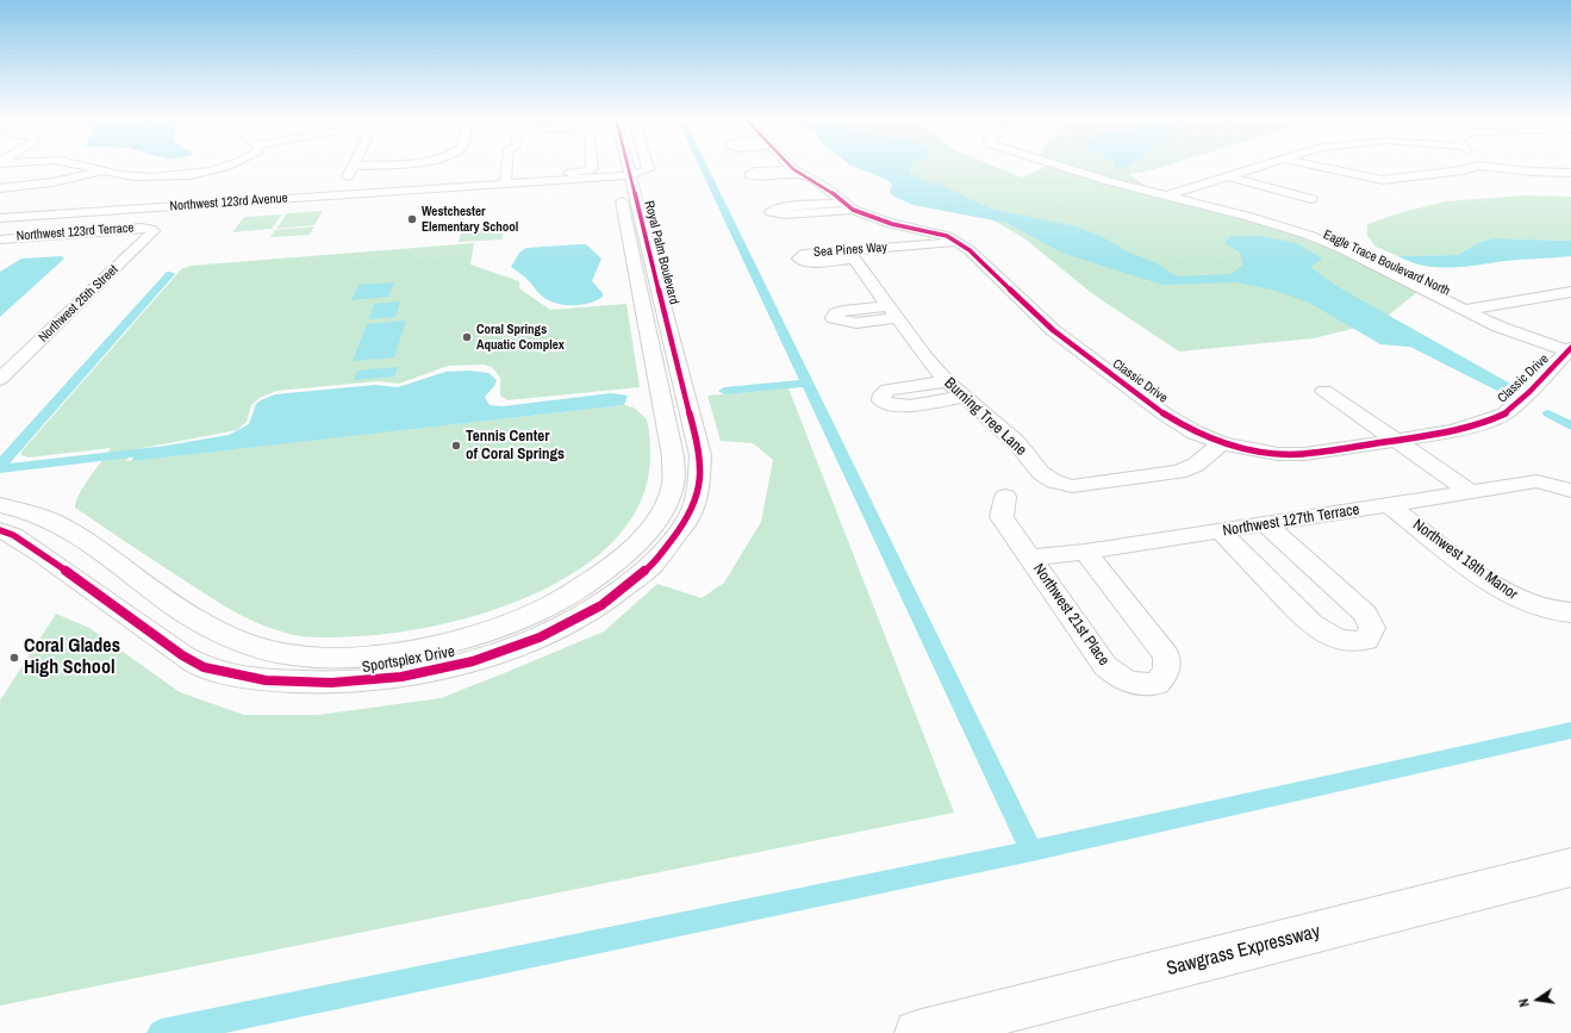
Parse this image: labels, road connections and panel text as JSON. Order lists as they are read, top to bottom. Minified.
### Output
{"streets":{"highway":["Sawgrass Expressway"],"street":["Northwest 123rd Avenue","Northwest 123rd Terrace","Sea Pines Way","Royal Palm Boulevard","Eagle Trace Boulevard North","Northwest 25th Street","Classic Drive","Burning Tree Lane","Northwest 127th Terrace","Northwest 19th Manor","Northwest 21st Place","Sportsplex Drive"]},"crossings":[["Northwest 123rd Avenue","Royal Palm Boulevard"],["Northwest 123rd Terrace","Northwest 25th Street"],["Sea Pines Way","Classic Drive"],["Sea Pines Way","Burning Tree Lane"],["Royal Palm Boulevard","Sportsplex Drive"],["Eagle Trace Boulevard North","Classic Drive"],["Classic Drive","Burning Tree Lane"],["Northwest 127th Terrace","Northwest 19th Manor"],["Northwest 127th Terrace","Northwest 21st Place"]],"places":["Westchester Elementary School","Coral Springs Aquatic Complex","Tennis Center of Coral Springs","Coral Glades High School"],"north":"left"}
